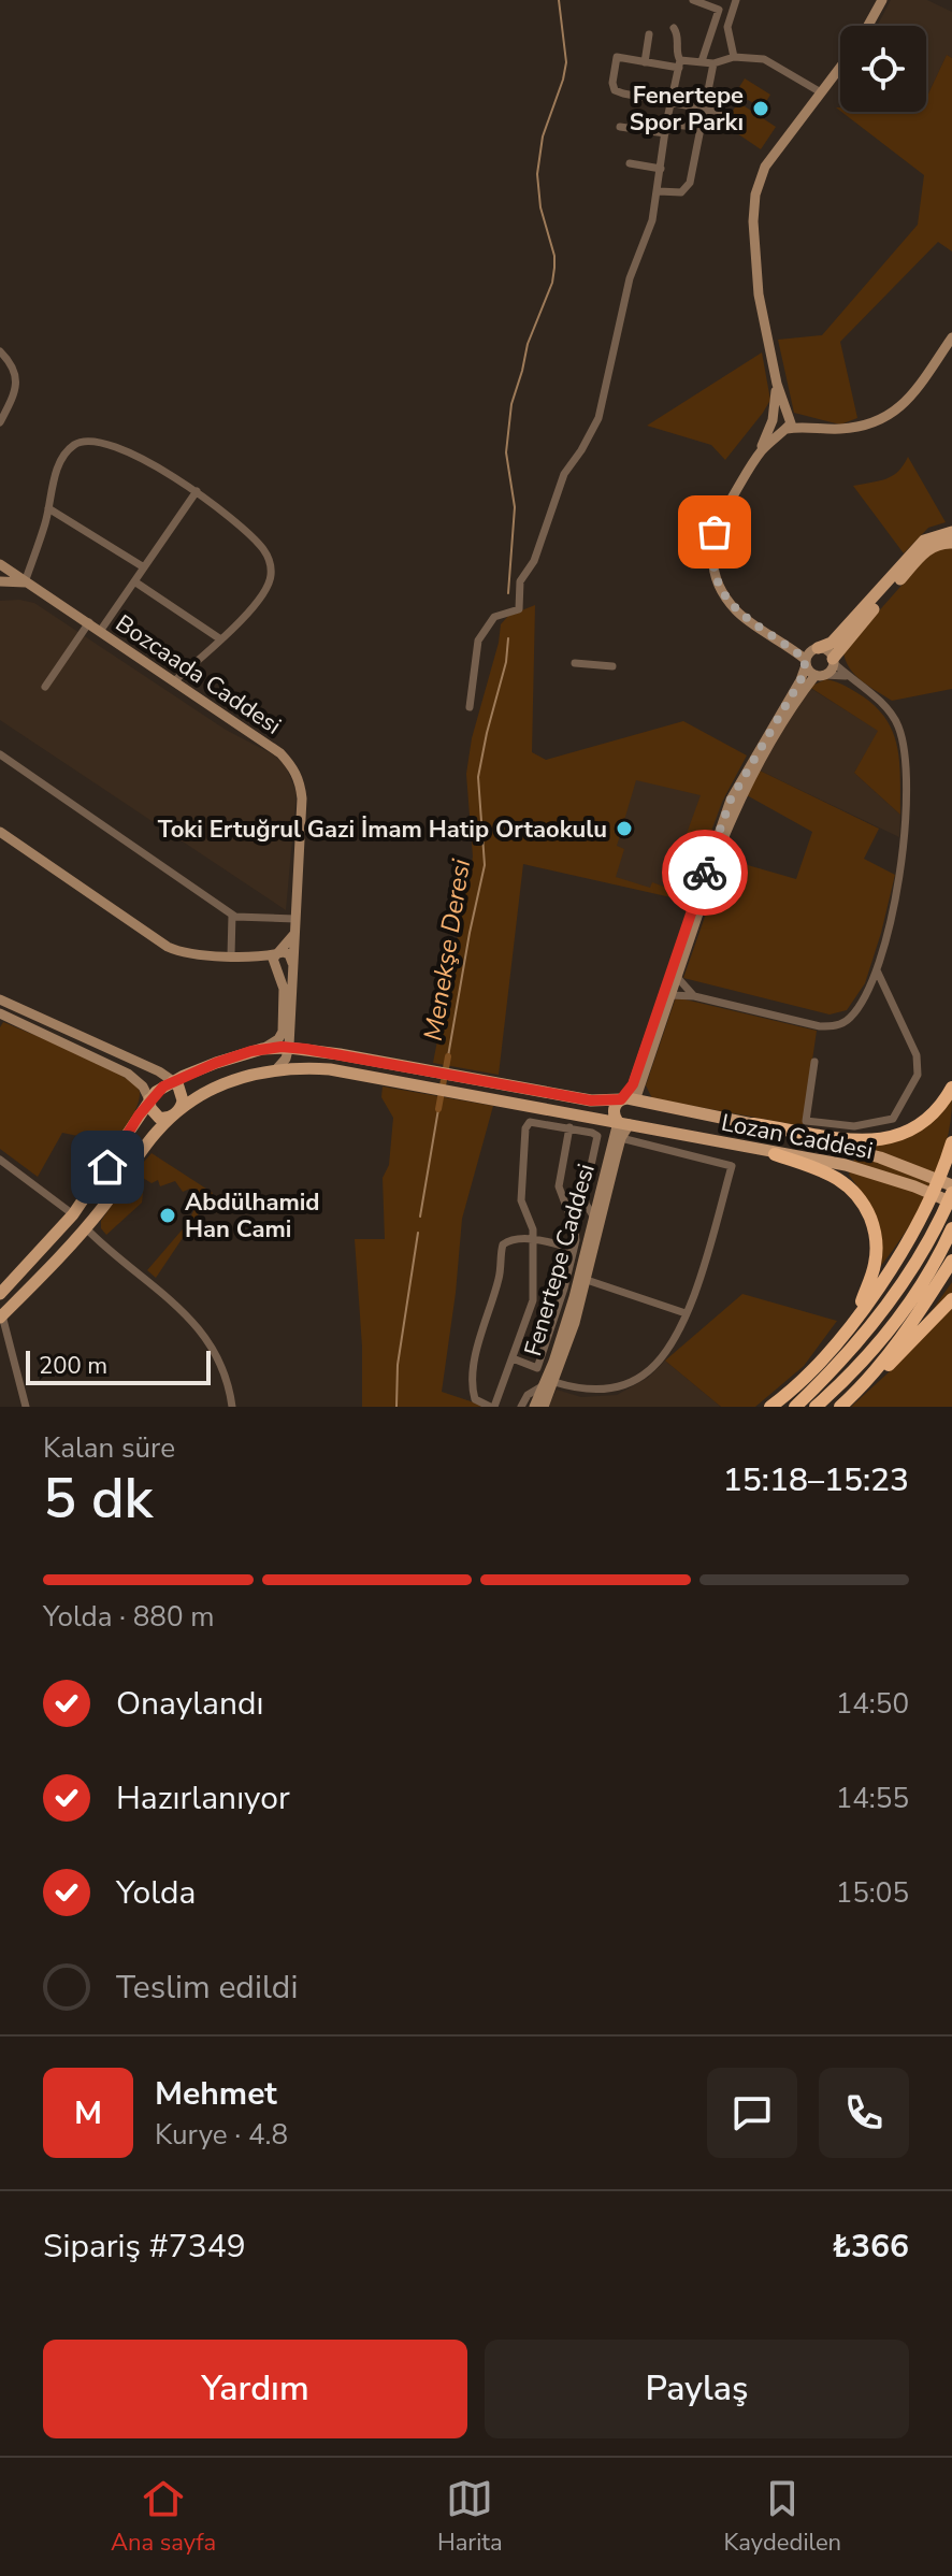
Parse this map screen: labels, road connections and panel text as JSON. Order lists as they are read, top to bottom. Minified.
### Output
{"streets":{"main road":["Bozcaada Caddesi","Lozan Caddesi","Fenertepe Caddesi"]},"crossings":[["Bozcaada Caddesi","Lozan Caddesi"],["Lozan Caddesi","Fenertepe Caddesi"]],"water":["Menekşe Deresi"],"places":["Fenertepe Spor Parkı","Toki Ertuğrul Gazi İmam Hatip Ortaokulu","Abdülhamid Han Cami"],"scale_bar":"200 m","page":{"scale":"200 m","heading":["5 dk","Kalan süre","15:18–15:23"],"panel":["Mehmet","Kurye · 4.8","Sipariş #7349","₺366"],"bar":"Yolda · 880 m","list":[["Onaylandı","14:50"],["Hazırlanıyor","14:55"],["Yolda","15:05"],"Teslim edildi"],"round":"M","buttons":["Yardım","Paylaş"],"tabs":["Ana sayfa","Harita","Kaydedilen"]}}
